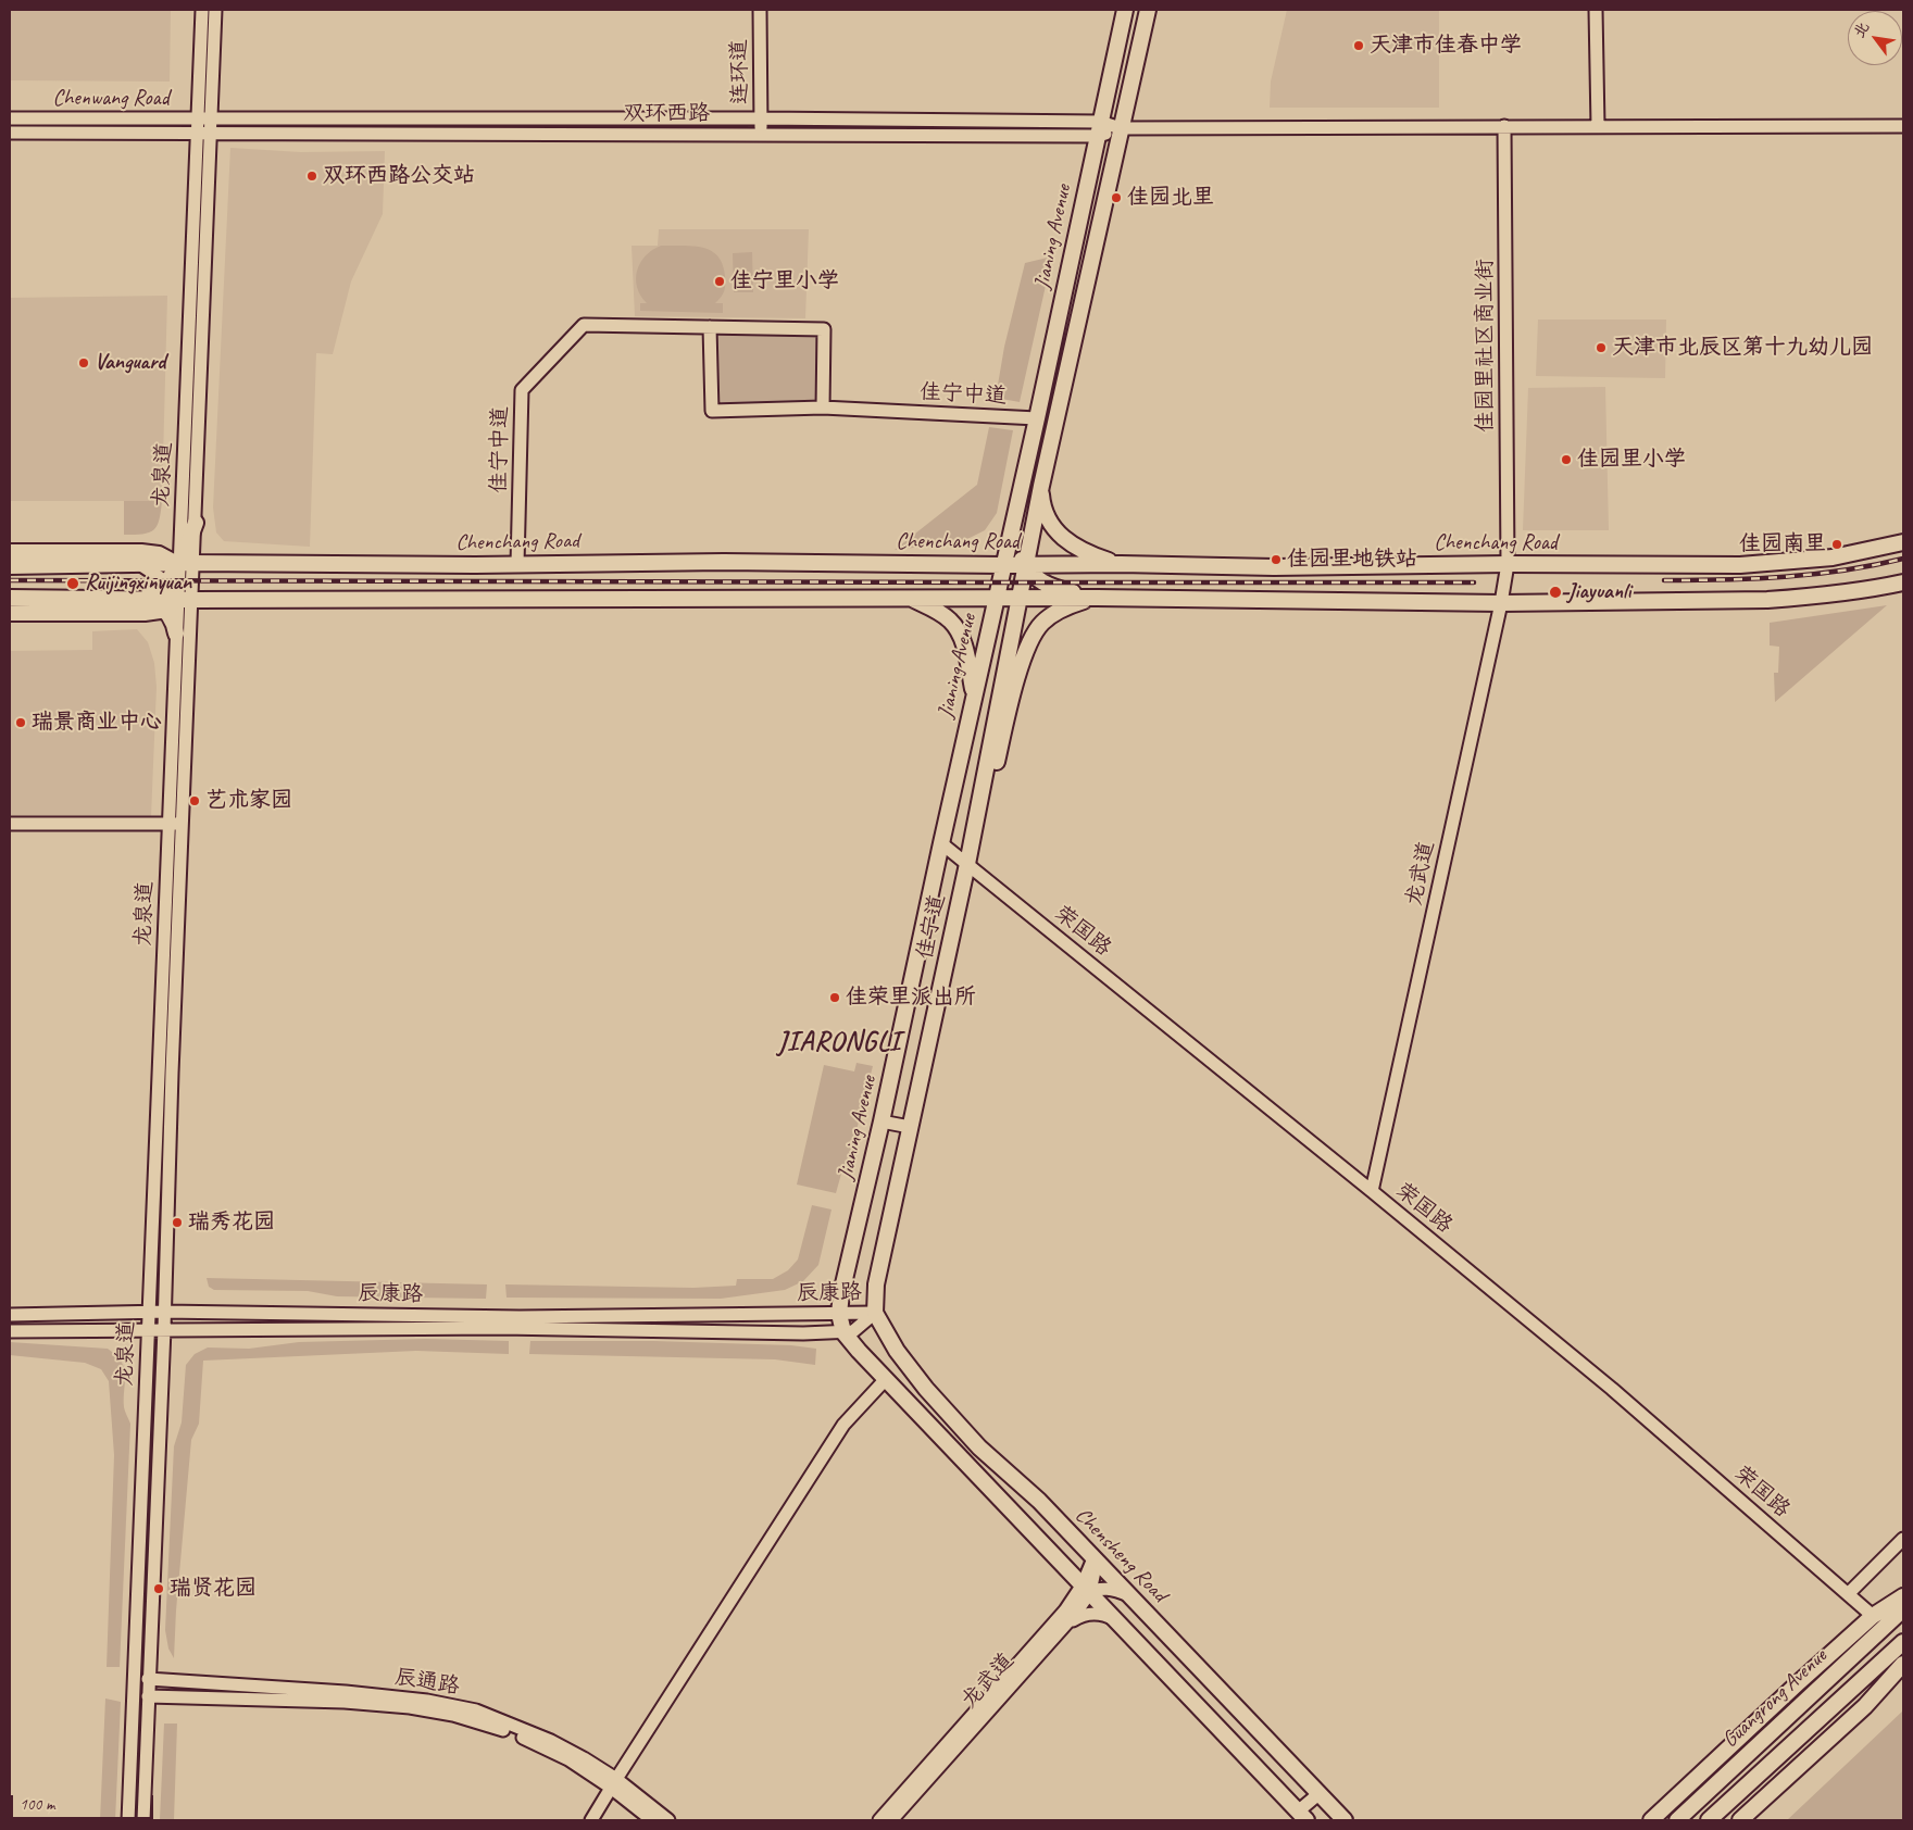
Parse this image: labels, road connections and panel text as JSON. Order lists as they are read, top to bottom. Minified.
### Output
{"streets":{"main road":["Jianing Avenue","Chenchang Road","佳宁道","Chensheng Road","Guangrong Avenue"],"street":["连环道","Chenwang Road","双环西路","佳园里社区商业街","佳宁中道","龙泉道","龙武道","荣国路","辰康路","辰通路"]},"crossings":[["连环道","双环西路"],["Chenwang Road","双环西路"],["Chenwang Road","龙泉道"],["双环西路","Jianing Avenue"],["双环西路","龙泉道"],["Jianing Avenue","佳宁中道"],["Jianing Avenue","Chenchang Road"],["Jianing Avenue","佳宁道"],["Jianing Avenue","荣国路"],["Jianing Avenue","辰康路"],["佳园里社区商业街","Chenchang Road"],["佳园里社区商业街","龙武道"],["佳宁中道","Chenchang Road"],["龙泉道","Chenchang Road"],["龙泉道","辰康路"],["龙泉道","辰通路"],["Chenchang Road","龙武道"],["龙武道","荣国路"],["龙武道","Chensheng Road"],["佳宁道","荣国路"],["佳宁道","辰康路"],["佳宁道","Chensheng Road"],["辰康路","Chensheng Road"]],"districts":["JIARONGLI"],"places":["天津市佳春中学","双环西路公交站","佳园北里","佳宁里小学","天津市北辰区第十九幼儿园","Vanguard","佳园里小学","佳园南里","佳园里地铁站","Ruijingxinyuan","Jiayuanli","瑞景商业中心","艺术家园","佳荣里派出所","瑞秀花园","瑞贤花园"],"scale_bar":"100 m","north":"top left"}
